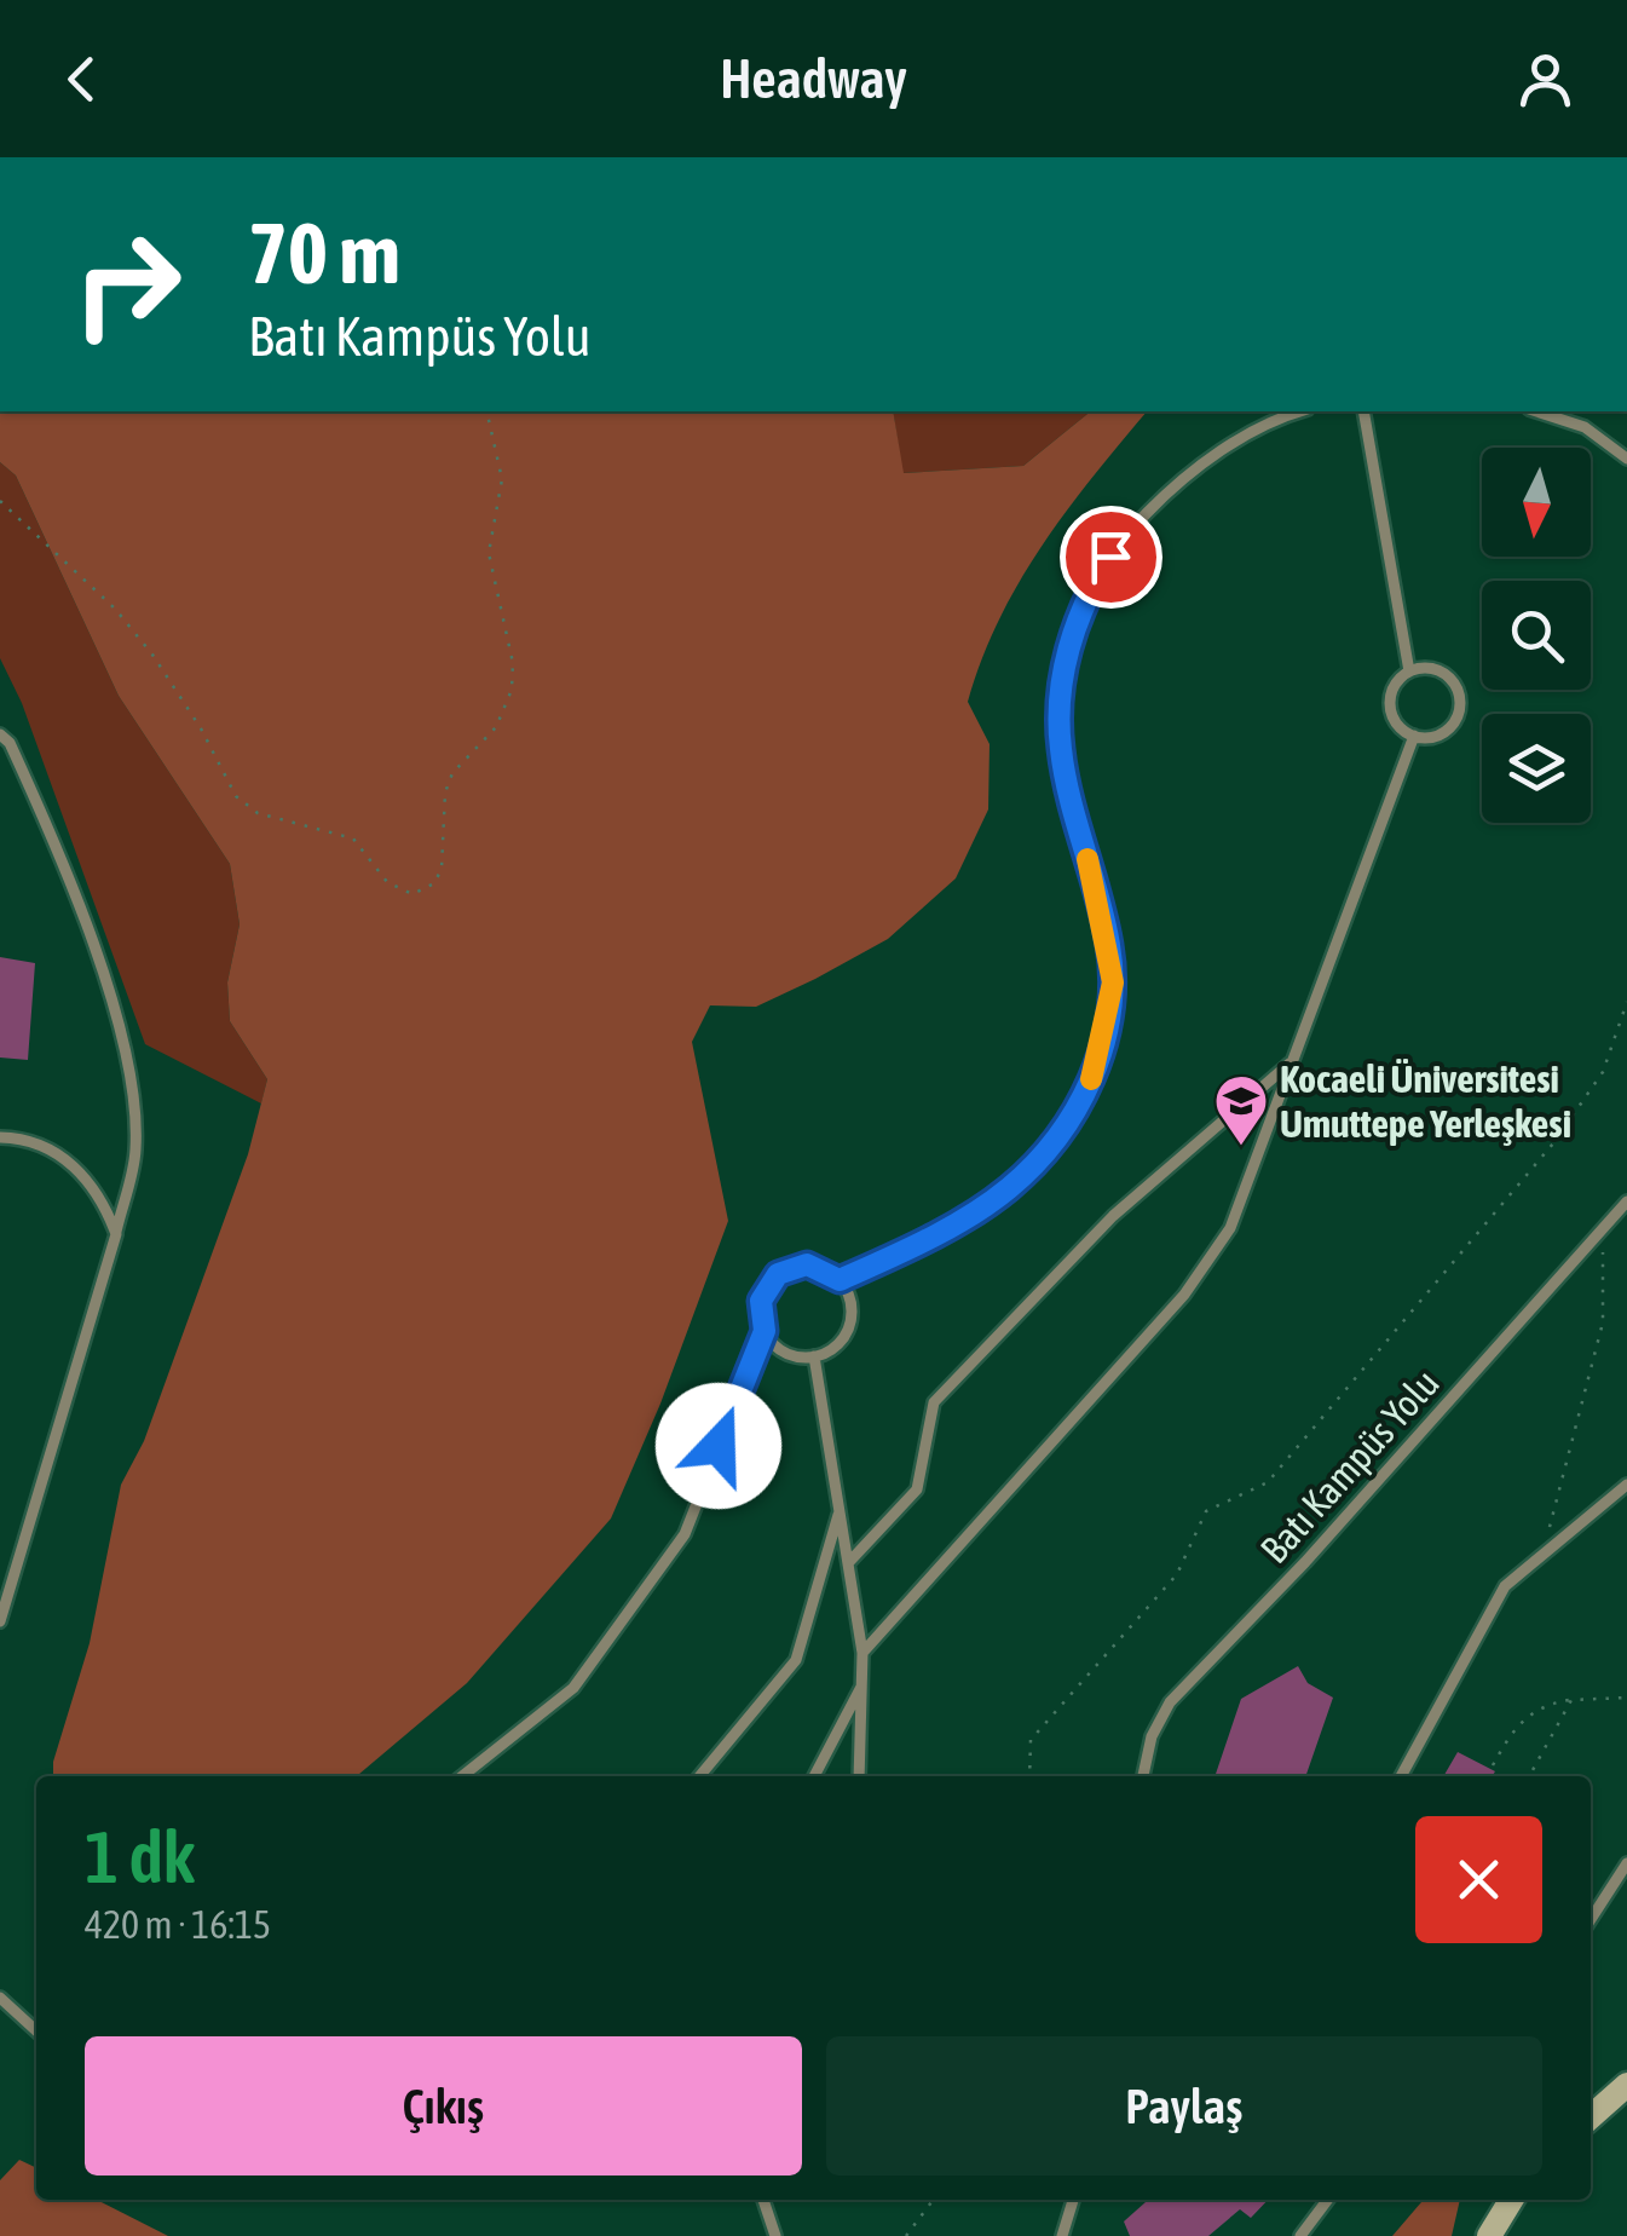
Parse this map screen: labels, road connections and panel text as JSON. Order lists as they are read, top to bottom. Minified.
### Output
{"streets":{"lane":["Batı Kampüs Yolu"]},"places":{"school or university":["Kocaeli Üniversitesi Umuttepe Yerleşkesi"]},"north":"bottom","page":{"header":"Headway","turn":["70 m","Batı Kampüs Yolu"],"heading":["1 dk","420 m · 16:15"],"buttons":["Çıkış","Paylaş"]}}
